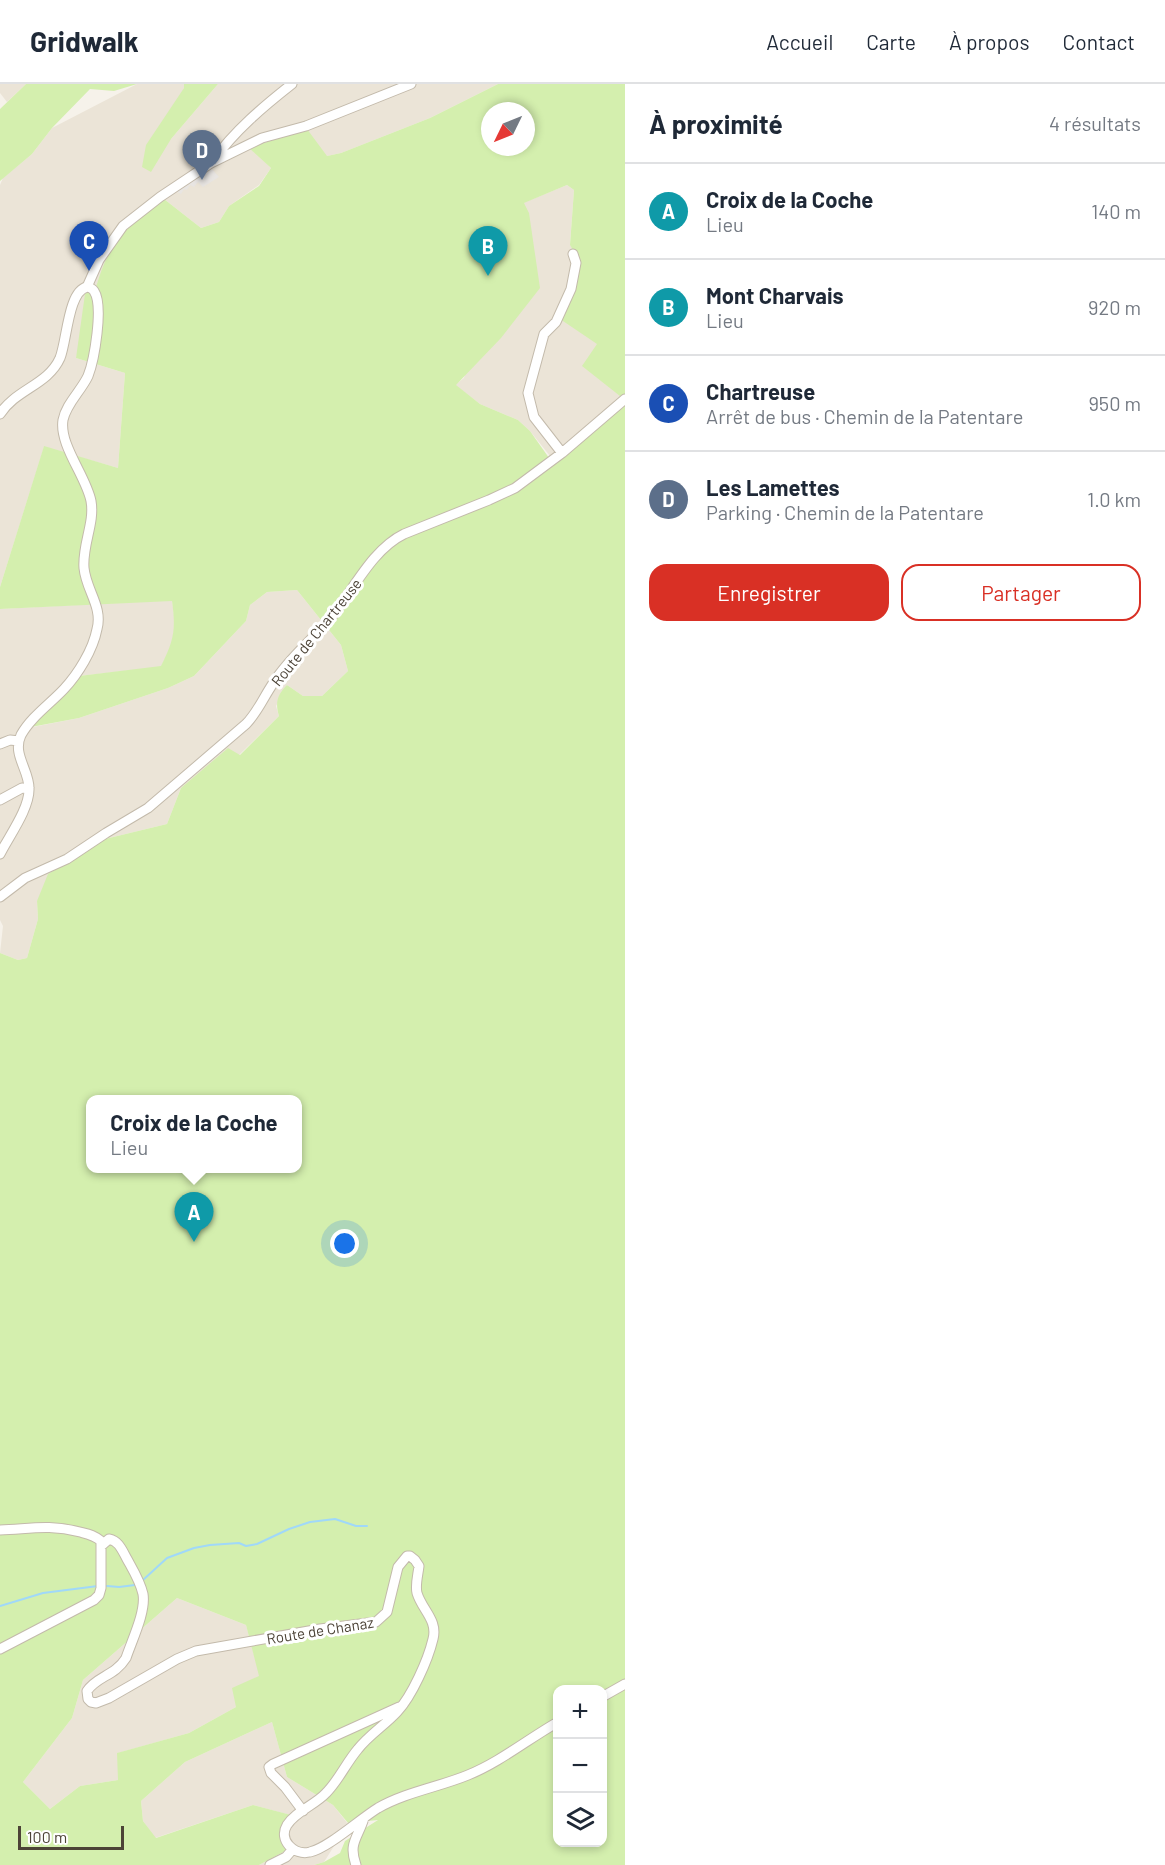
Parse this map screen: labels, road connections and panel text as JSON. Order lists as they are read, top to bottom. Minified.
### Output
{"streets":{"street":["Route de Chartreuse","Route de Chanaz"]},"scale_bar":"100 m","north":"bottom left","page":{"header":"Gridwalk","nav":["Accueil","Carte","À propos","Contact"],"heading":["À proximité","4 résultats"],"pins":["D","C","B","A"],"list":[{"mark":"A","name":"Croix de la Coche","note":"Lieu","value":"140 m"},{"mark":"B","name":"Mont Charvais","note":"Lieu","value":"920 m"},{"mark":"C","name":"Chartreuse","note":"Arrêt de bus · Chemin de la Patentare","value":"950 m"},{"mark":"D","name":"Les Lamettes","note":"Parking · Chemin de la Patentare","value":"1.0 km"}],"buttons":["Enregistrer","Partager"],"popup":["Croix de la Coche","Lieu"],"map_buttons":["+","−"],"scale":"100 m"}}
